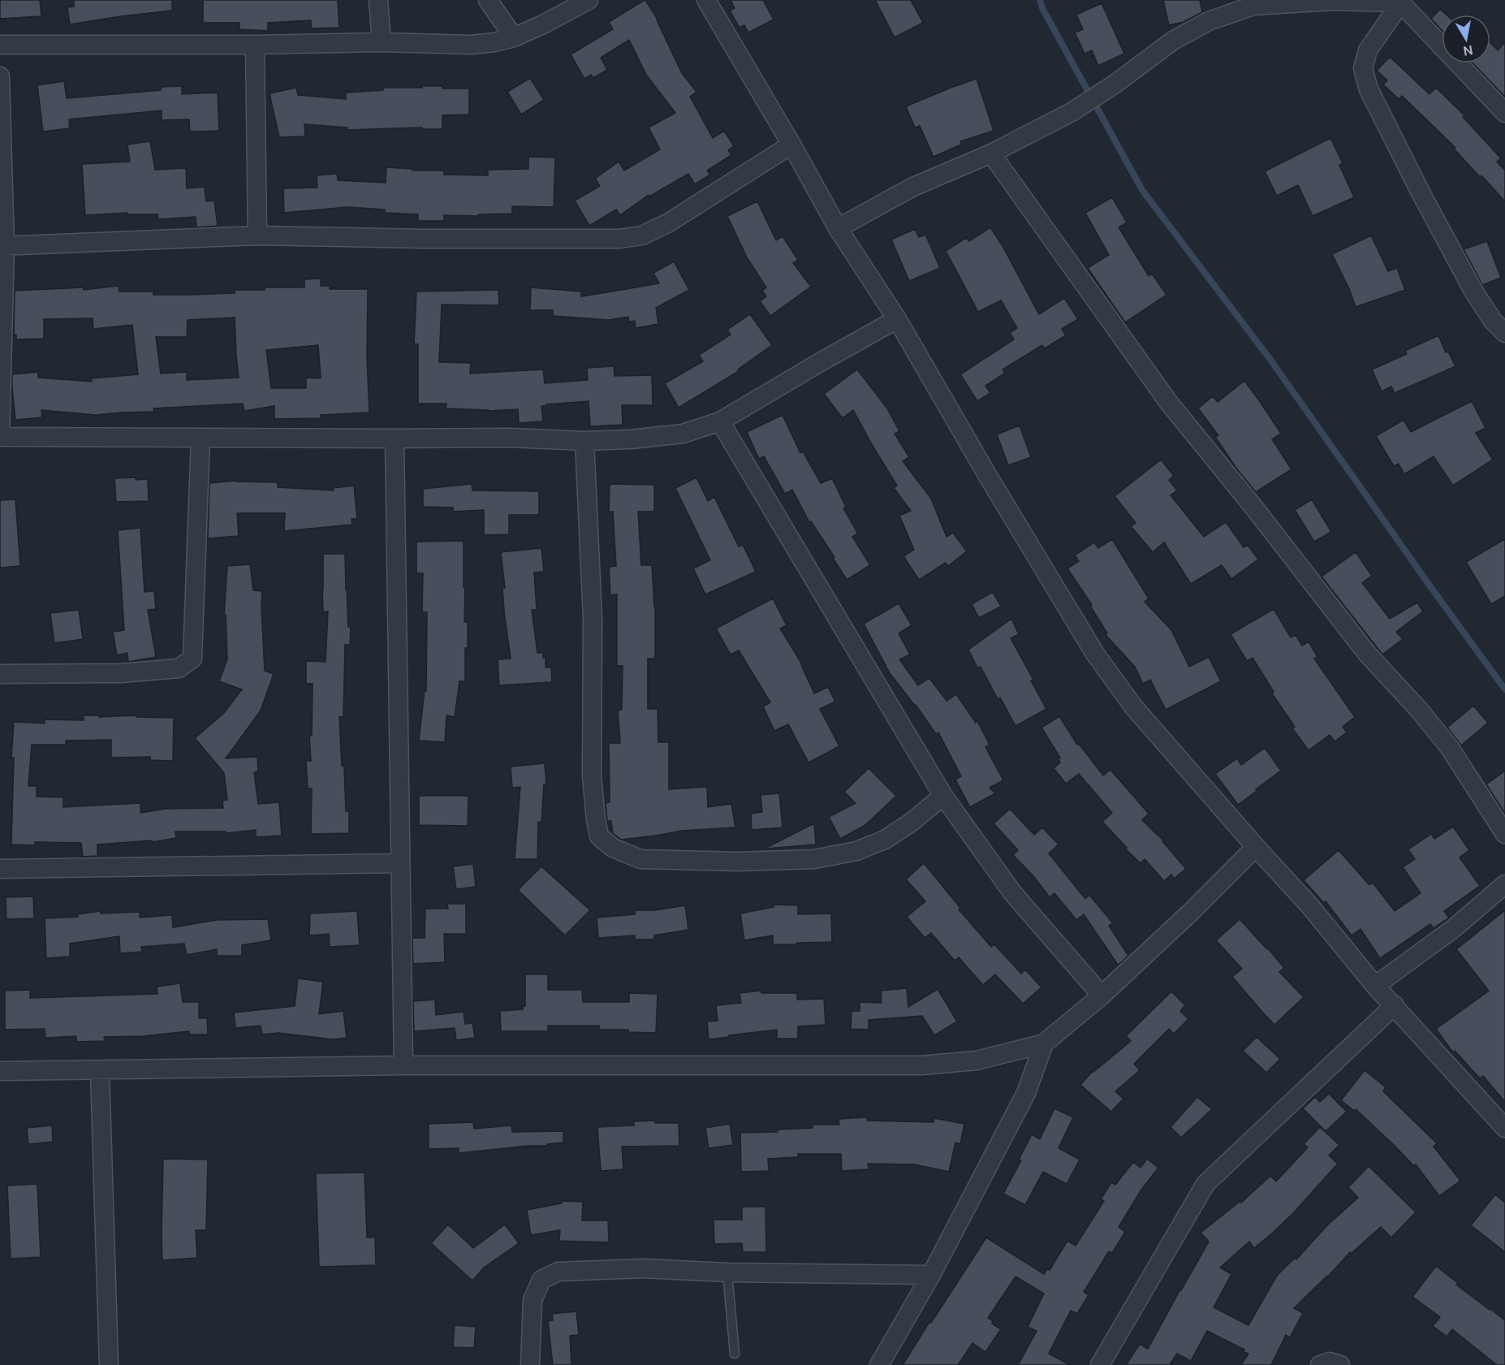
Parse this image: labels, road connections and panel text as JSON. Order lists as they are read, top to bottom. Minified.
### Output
{"north":"bottom"}
